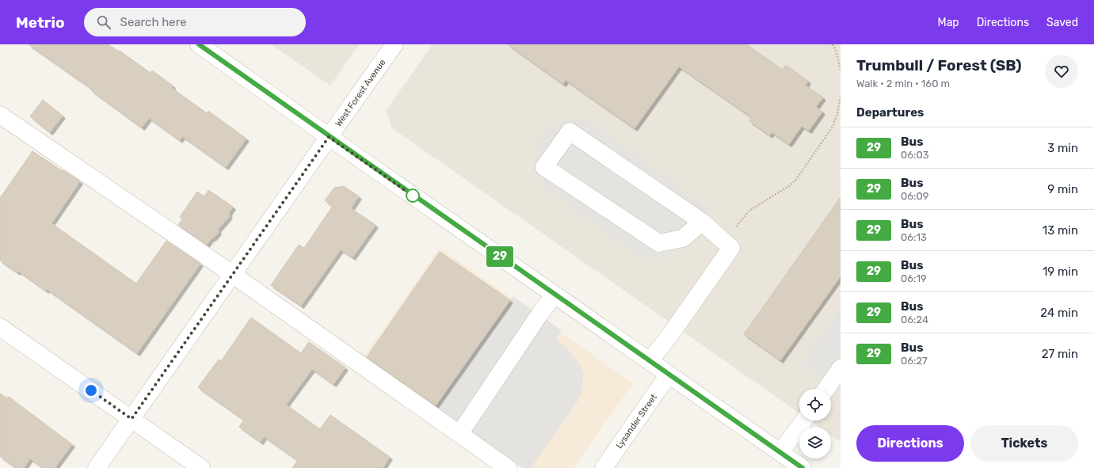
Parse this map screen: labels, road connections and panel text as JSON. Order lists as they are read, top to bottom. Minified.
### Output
{"streets":{"street":["West Forest Avenue","Lysander Street"]},"lines":["bus line 29"],"page":{"header":"Metrio","search":"Search here","nav":["Map","Directions","Saved"],"on_map":"29","heading":[["Trumbull / Forest (SB)","Walk · 2 min · 160 m"],"Departures"],"list":[{"mark":"29","name":"Bus","note":"06:03","value":"3 min"},{"mark":"29","name":"Bus","note":"06:09","value":"9 min"},{"mark":"29","name":"Bus","note":"06:13","value":"13 min"},{"mark":"29","name":"Bus","note":"06:19","value":"19 min"},{"mark":"29","name":"Bus","note":"06:24","value":"24 min"},{"mark":"29","name":"Bus","note":"06:27","value":"27 min"}],"buttons":["Directions","Tickets"]}}
